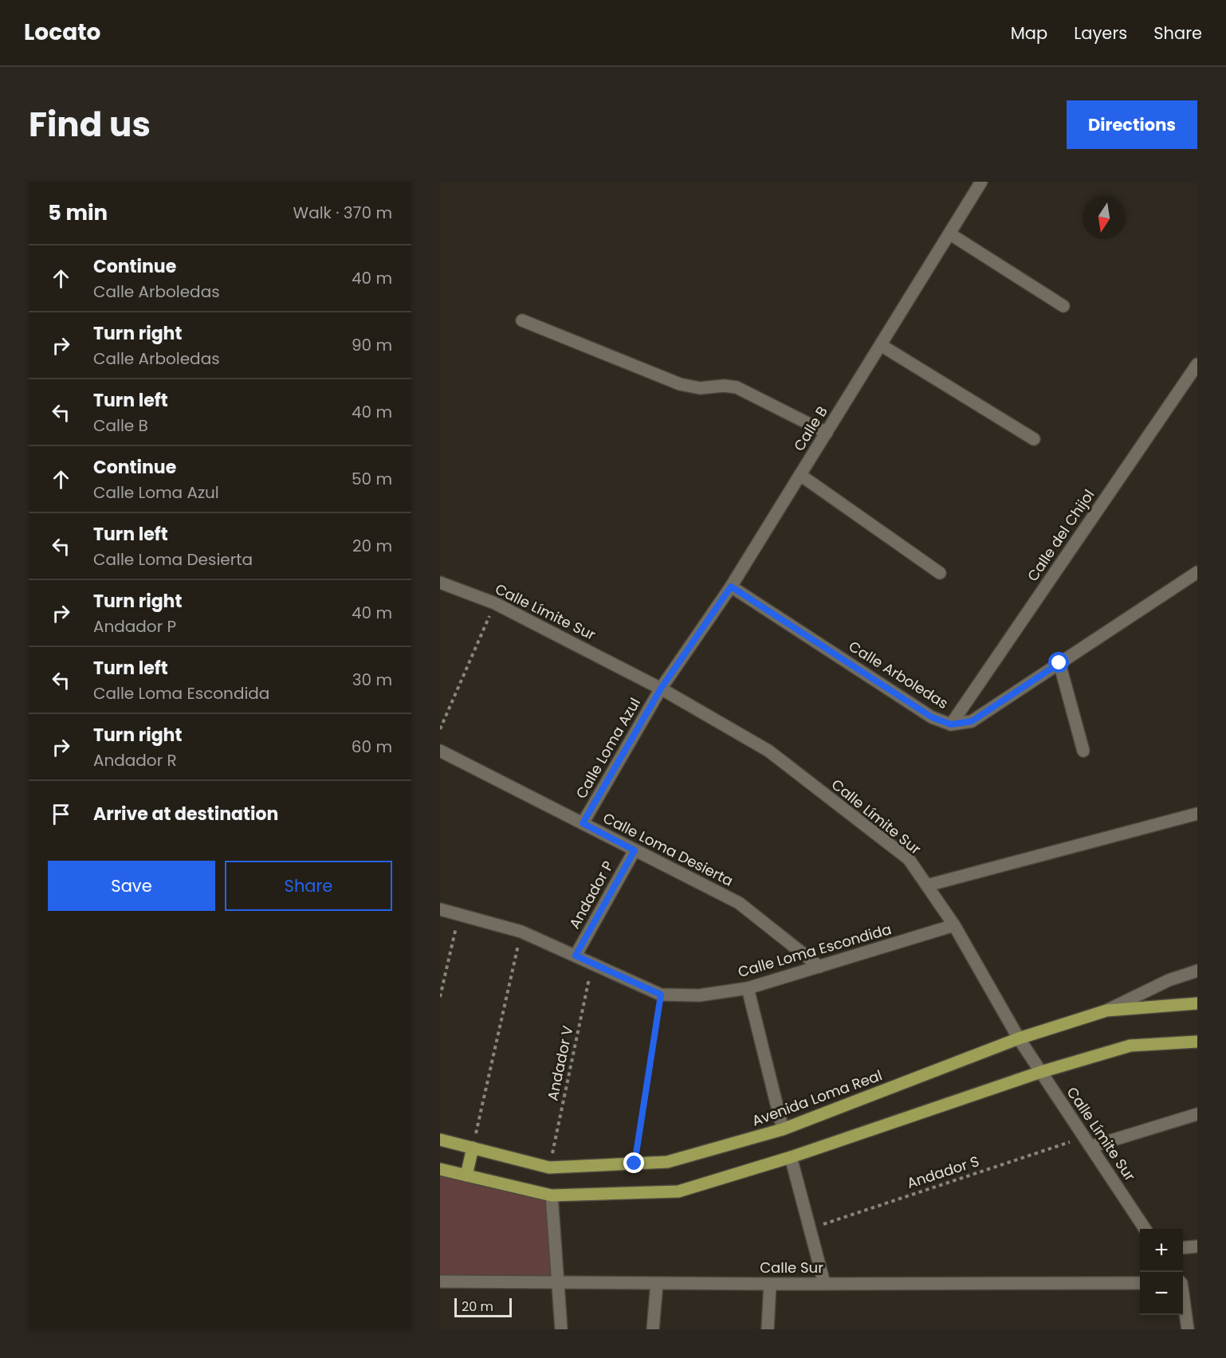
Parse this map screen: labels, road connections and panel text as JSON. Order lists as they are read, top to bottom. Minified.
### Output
{"streets":{"main road":["Avenida Loma Real"],"street":["Calle B","Calle del Chijol","Calle Límite Sur","Calle Arboledas","Calle Loma Azul","Calle Loma Desierta","Andador P","Calle Loma Escondida","Calle Sur"],"path":["Andador V","Andador S"]},"crossings":[["Calle B","Calle Límite Sur"],["Calle B","Calle Arboledas"],["Calle B","Calle Loma Azul"],["Calle del Chijol","Calle Arboledas"],["Calle Límite Sur","Calle Loma Azul"],["Calle Límite Sur","Calle Loma Escondida"],["Calle Límite Sur","Avenida Loma Real"],["Calle Límite Sur","Andador S"],["Calle Loma Azul","Calle Loma Desierta"],["Calle Loma Desierta","Andador P"],["Calle Loma Desierta","Calle Loma Escondida"],["Andador P","Calle Loma Escondida"],["Calle Loma Escondida","Andador V"],["Andador V","Avenida Loma Real"]],"scale_bar":"20 m","north":"bottom","page":{"header":"Locato","nav":["Map","Layers","Share"],"title":"Find us","buttons":["Directions",["Save","Share"]],"heading":["5 min","Walk · 370 m"],"list":[["Continue","Calle Arboledas","40 m"],["Turn right","Calle Arboledas","90 m"],["Turn left","Calle B","40 m"],["Continue","Calle Loma Azul","50 m"],["Turn left","Calle Loma Desierta","20 m"],["Turn right","Andador P","40 m"],["Turn left","Calle Loma Escondida","30 m"],["Turn right","Andador R","60 m"],"Arrive at destination"],"map_buttons":["+","−"],"scale":"20 m"}}
